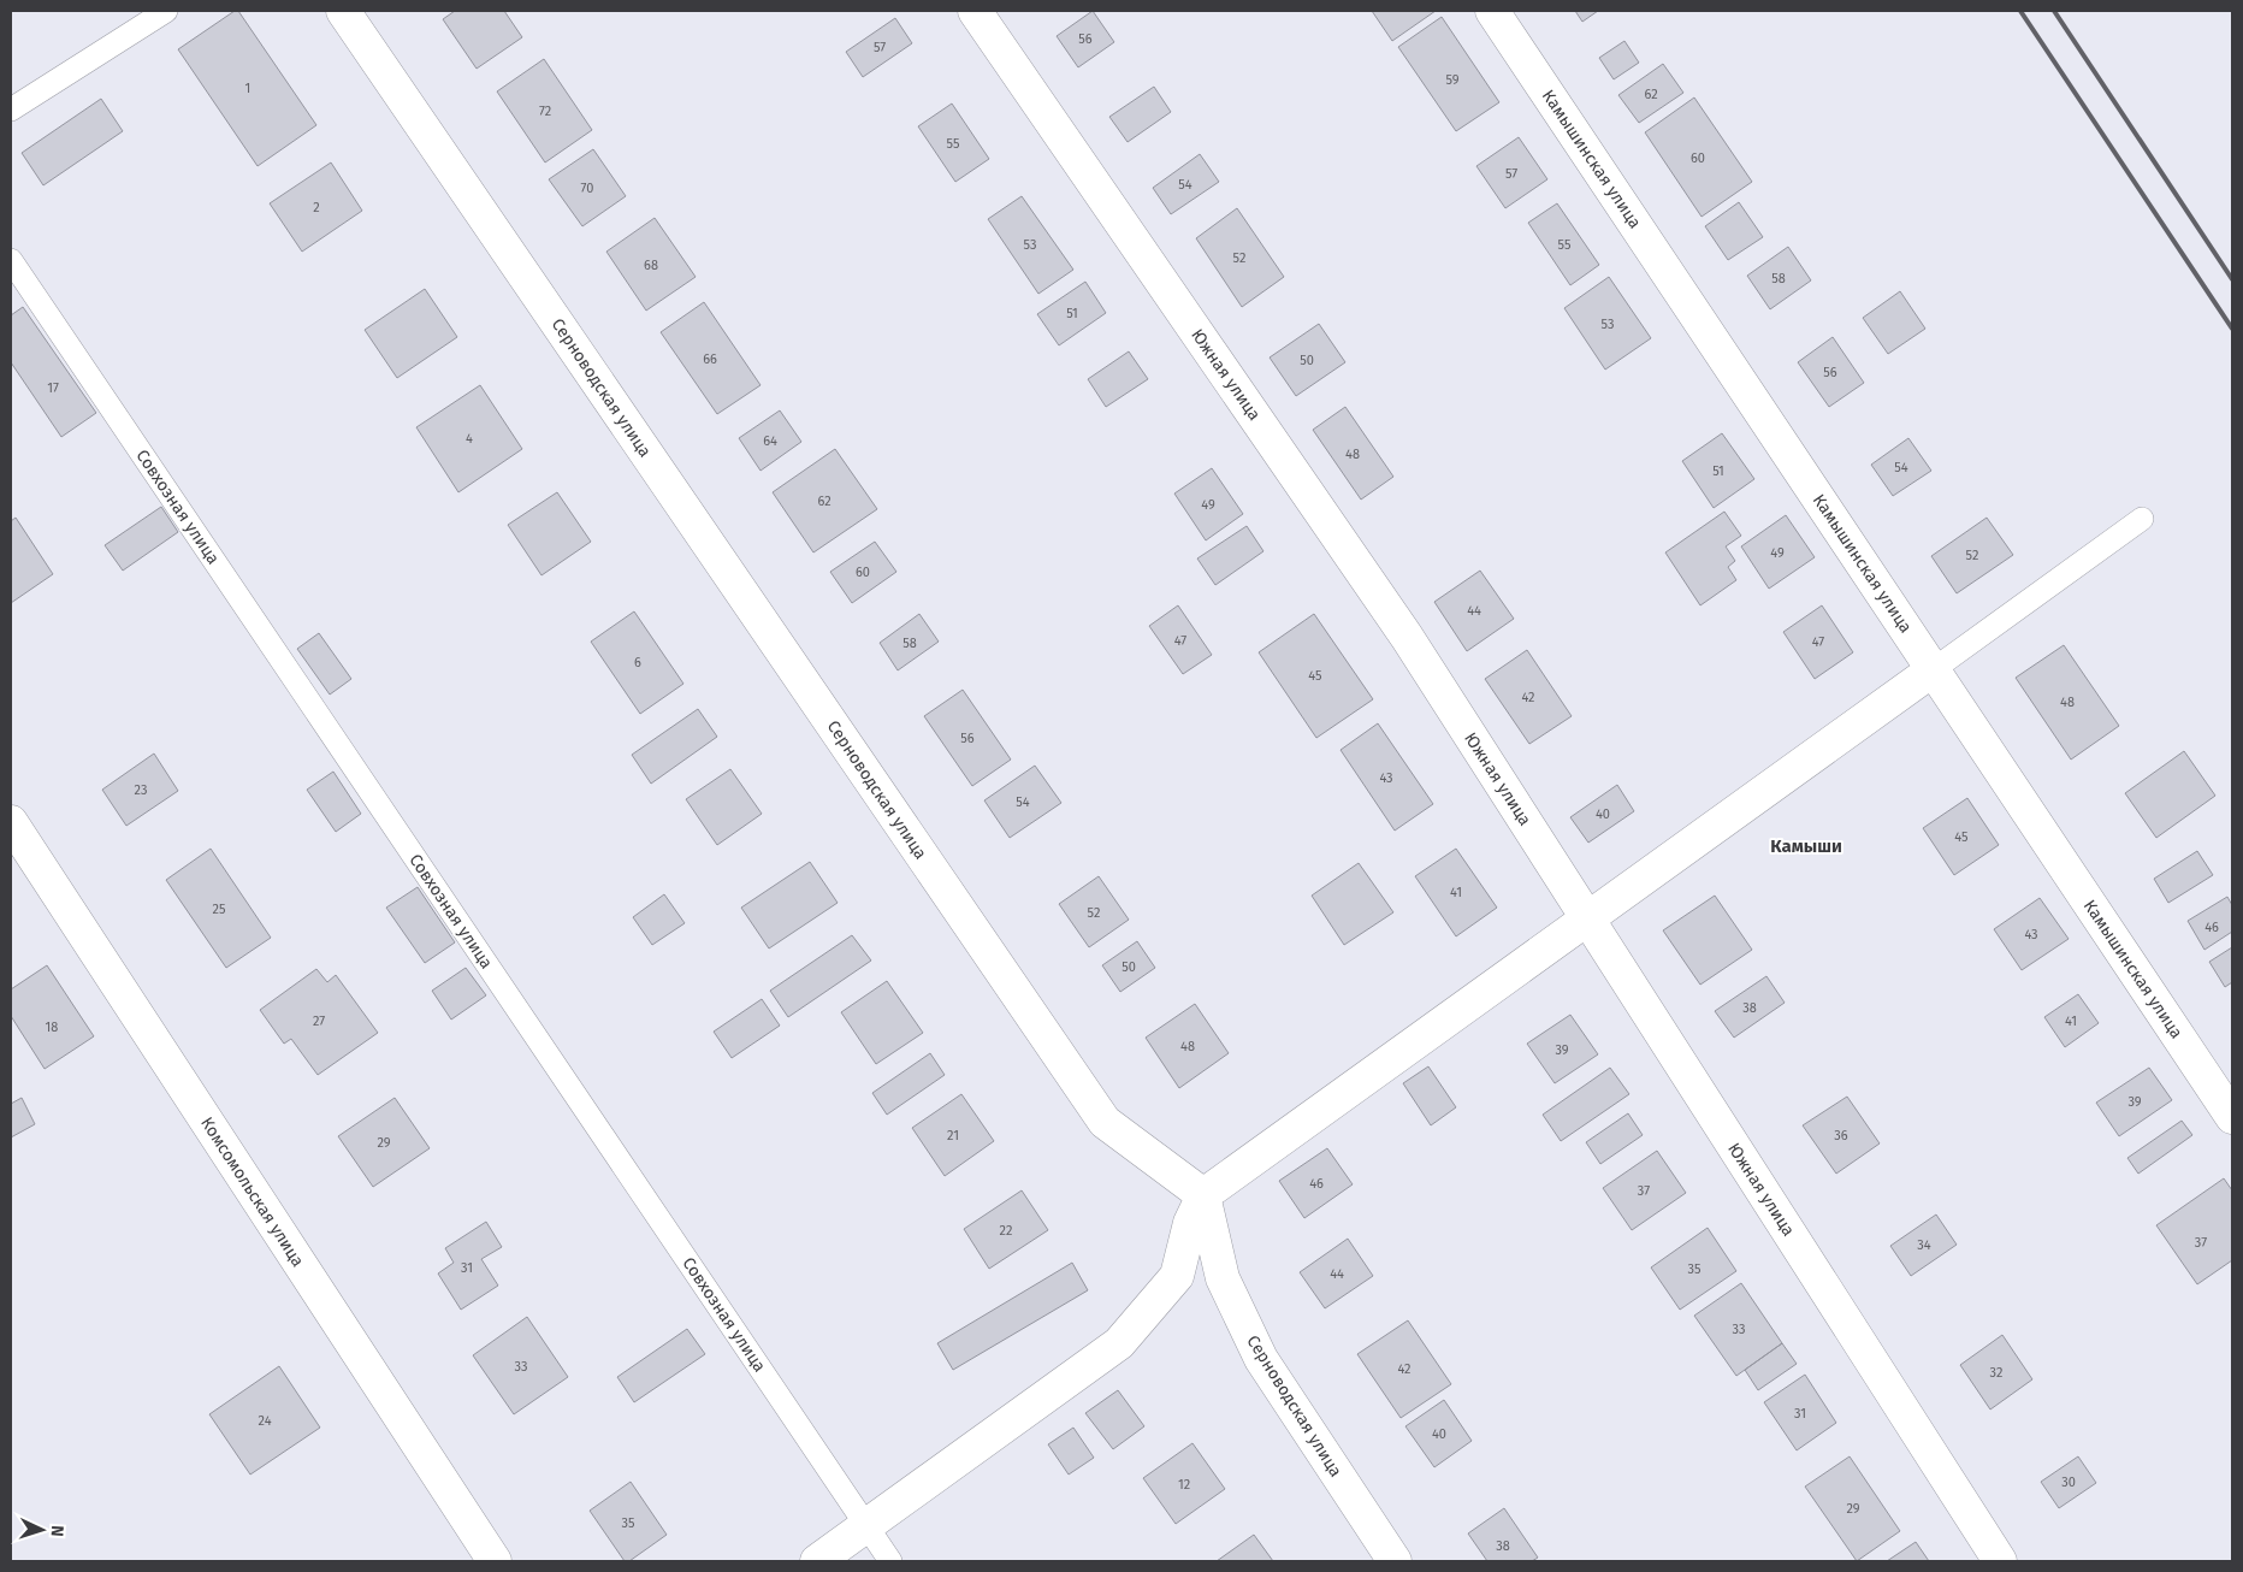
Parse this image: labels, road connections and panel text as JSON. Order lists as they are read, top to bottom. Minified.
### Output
{"streets":{"street":["Камышинская улица","Южная улица","Серноводская улица","Комсомольская улица"],"lane":["Совхозная улица"]},"districts":["Камыши"],"house_numbers":["56","57","59","1","62","72","55","60","57","54","70","2","53","55","52","68","58","51","53","66","50","56","17","4","64","48","54","51","62","49","49","52","60","44","47","47","58","6","45","42","48","56","43","23","54","40","45","41","25","52","46","43","50","38","27","41","18","48","39","39","21","36","29","46","37","22","37","34","31","35","44","33","33","42","32","31","24","40","30","12","29","35","38"],"north":"right"}
